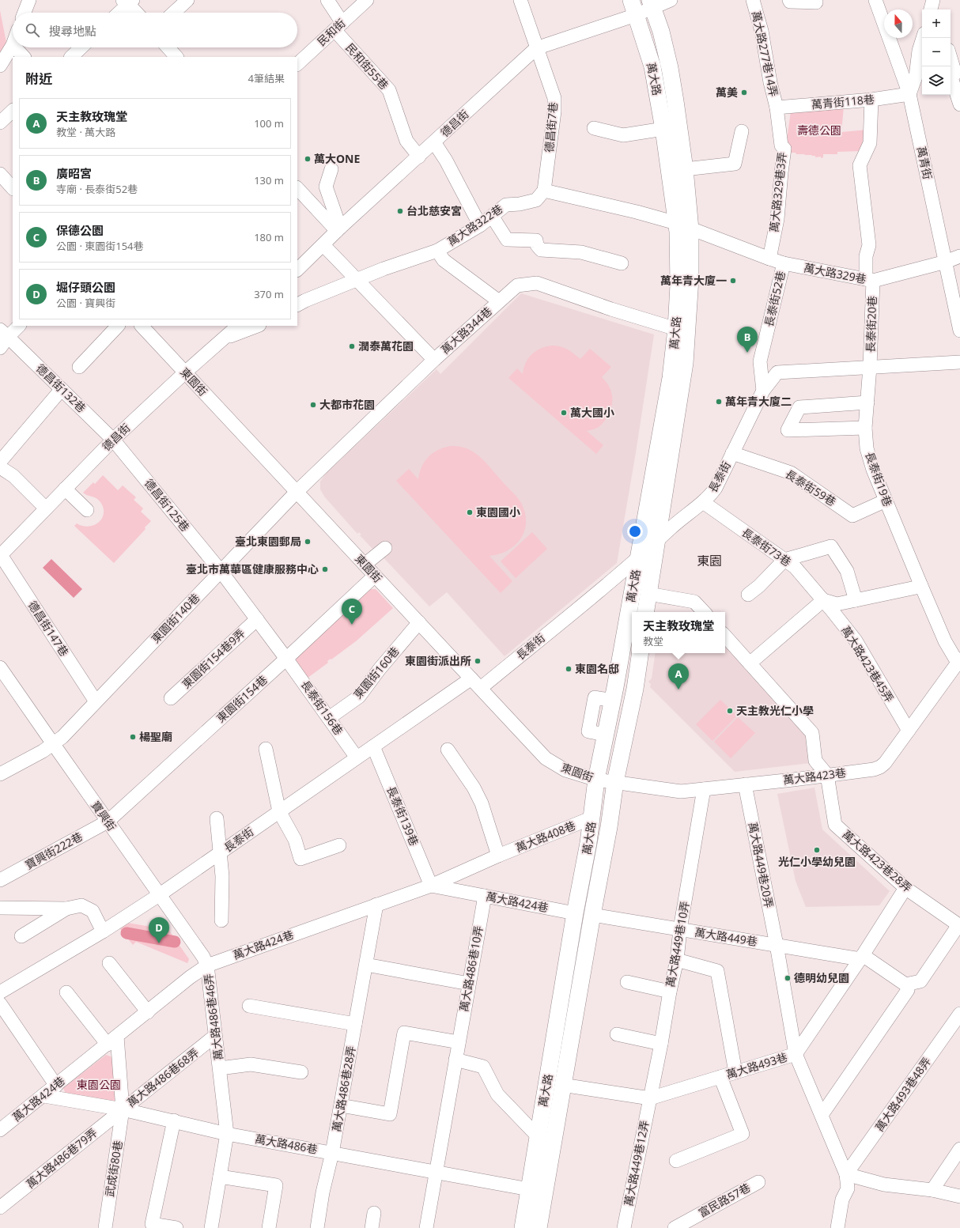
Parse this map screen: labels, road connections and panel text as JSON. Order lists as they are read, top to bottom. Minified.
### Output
{"streets":{"main road":["萬大路"],"street":["民和街","萬大路277巷14弄","民和街55巷","萬青街118巷","德昌街","德昌街7巷","萬青街","萬大路329巷3弄","萬大路322巷","萬大路329巷","長泰街52巷","長泰街20巷","萬大路344巷","東園街","德昌街132巷","長泰街","長泰街19巷","長泰街59巷","德昌街125巷","長泰街73巷","東園街140巷","德昌街147巷","東園街154巷9弄","萬大路423巷45弄","東園街160巷","東園街154巷","長泰街156巷","萬大路423巷","寶興街","長泰街139巷","萬大路408巷","寶興街222巷","萬大路423巷28弄","萬大路449巷20弄","萬大路424巷","萬大路449巷","萬大路449巷10弄","萬大路486巷10弄","萬大路486巷46弄","萬大路493巷","萬大路486巷68弄","萬大路486巷28弄","萬大路493巷48弄","萬大路486巷","萬大路486巷79弄","萬大路449巷12弄","武成街80巷","富民路57巷"]},"crossings":[["民和街","民和街55巷"],["萬大路277巷14弄","萬青街118巷"],["萬大路277巷14弄","萬大路329巷3弄"],["民和街55巷","德昌街"],["萬大路","德昌街"],["萬大路","萬大路329巷"],["萬大路","萬大路344巷"],["萬大路","東園街"],["萬大路","長泰街"],["萬大路","萬大路423巷"],["萬大路","萬大路408巷"],["萬大路","萬大路424巷"],["萬大路","萬大路449巷"],["萬大路","萬大路493巷"],["萬大路","萬大路486巷"],["萬青街118巷","萬青街"],["萬青街118巷","萬大路329巷3弄"],["萬青街118巷","長泰街20巷"],["德昌街","德昌街7巷"],["德昌街","東園街"],["德昌街","德昌街132巷"],["德昌街","德昌街125巷"],["德昌街","德昌街147巷"],["德昌街7巷","萬大路322巷"],["萬青街","萬大路329巷"],["萬大路329巷3弄","萬大路329巷"],["萬大路329巷","長泰街52巷"],["萬大路329巷","長泰街20巷"],["長泰街52巷","長泰街"],["長泰街20巷","長泰街"],["長泰街20巷","長泰街19巷"],["萬大路344巷","東園街"],["萬大路344巷","東園街140巷"],["東園街","長泰街"],["東園街","東園街140巷"],["東園街","東園街160巷"],["東園街","東園街154巷"],["東園街","萬大路423巷"],["德昌街132巷","德昌街125巷"],["長泰街","長泰街19巷"],["長泰街","長泰街59巷"],["長泰街","長泰街73巷"],["長泰街","長泰街156巷"],["長泰街","寶興街"],["長泰街","長泰街139巷"],["長泰街19巷","長泰街59巷"],["長泰街19巷","萬大路423巷"],["德昌街125巷","東園街140巷"],["長泰街73巷","萬大路423巷45弄"],["東園街140巷","德昌街147巷"],["東園街140巷","寶興街"],["萬大路423巷45弄","萬大路423巷"],["東園街160巷","長泰街156巷"],["東園街154巷","長泰街156巷"],["東園街154巷","寶興街"],["東園街154巷","寶興街222巷"],["萬大路423巷","萬大路423巷28弄"],["萬大路423巷","萬大路449巷20弄"],["萬大路423巷","萬大路449巷10弄"],["寶興街","寶興街222巷"],["寶興街","萬大路424巷"],["寶興街","萬大路486巷46弄"],["長泰街139巷","萬大路408巷"],["長泰街139巷","萬大路424巷"],["萬大路408巷","萬大路424巷"],["萬大路423巷28弄","萬大路493巷"],["萬大路449巷20弄","萬大路449巷"],["萬大路449巷20弄","萬大路493巷"],["萬大路449巷20弄","萬大路493巷48弄"],["萬大路424巷","萬大路486巷10弄"],["萬大路424巷","萬大路486巷46弄"],["萬大路424巷","萬大路486巷68弄"],["萬大路424巷","萬大路486巷28弄"],["萬大路424巷","萬大路486巷"],["萬大路449巷","萬大路449巷10弄"],["萬大路449巷","萬大路493巷"],["萬大路449巷10弄","萬大路493巷"],["萬大路449巷10弄","萬大路449巷12弄"],["萬大路486巷10弄","萬大路486巷"],["萬大路486巷46弄","萬大路486巷68弄"],["萬大路486巷46弄","萬大路486巷"],["萬大路493巷","萬大路449巷12弄"],["萬大路486巷68弄","萬大路486巷"],["萬大路486巷68弄","萬大路486巷79弄"],["萬大路486巷68弄","武成街80巷"],["萬大路486巷28弄","萬大路486巷"],["萬大路486巷","萬大路486巷79弄"],["萬大路486巷","武成街80巷"],["萬大路486巷79弄","武成街80巷"]],"districts":["東園"],"parks":["壽德公園","東園公園"],"places":["萬美","萬大ONE","台北慈安宮","萬年青大廈一","潤泰萬花園","萬年青大廈二","大都市花園","萬大國小","東園國小","臺北東園郵局","臺北市萬華區健康服務中心","東園街派出所","東園名邸","天主教光仁小學","楊聖廟","光仁小學幼兒園","德明幼兒園"],"north":"top","page":{"map_buttons":["+","−"],"search":"搜尋地點","heading":["附近","4筆結果"],"list":[{"mark":"A","name":"天主教玫瑰堂","note":"教堂 · 萬大路","value":"100 m"},{"mark":"B","name":"廣昭宮","note":"寺廟 · 長泰街52巷","value":"130 m"},{"mark":"C","name":"保德公園","note":"公園 · 東園街154巷","value":"180 m"},{"mark":"D","name":"堀仔頭公園","note":"公園 · 寶興街","value":"370 m"}],"pins":["B","C","A","D"],"popup":["天主教玫瑰堂","教堂"]}}
